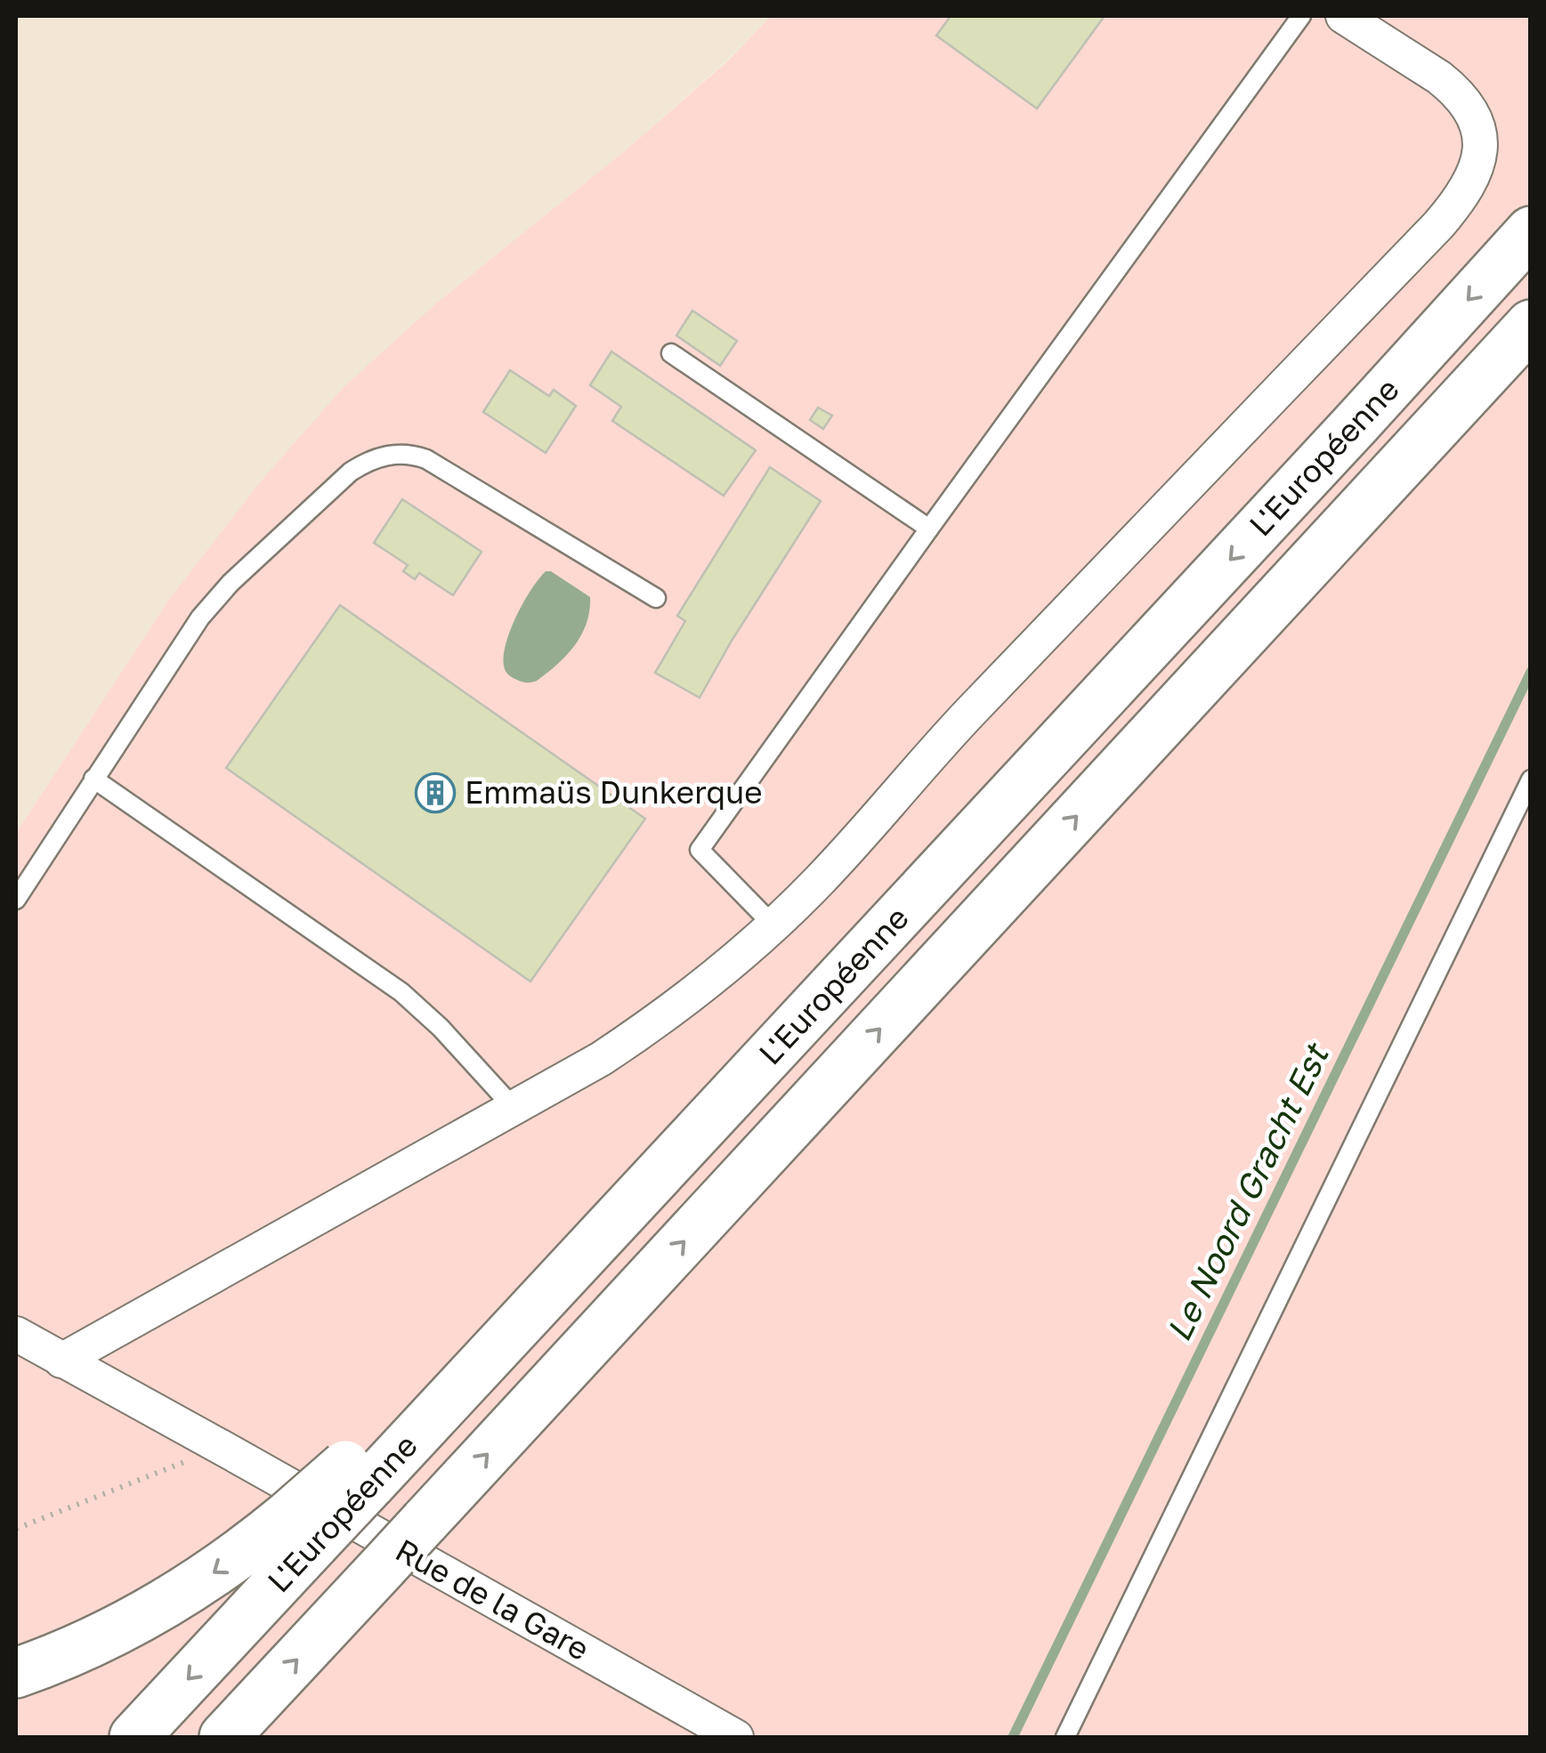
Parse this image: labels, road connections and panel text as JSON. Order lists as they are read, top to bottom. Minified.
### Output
{"streets":{"highway":["L'Européenne"],"street":["Rue de la Gare"]},"water":["Le Noord Gracht Est"],"places":{"building":["Emmaüs Dunkerque"]}}
